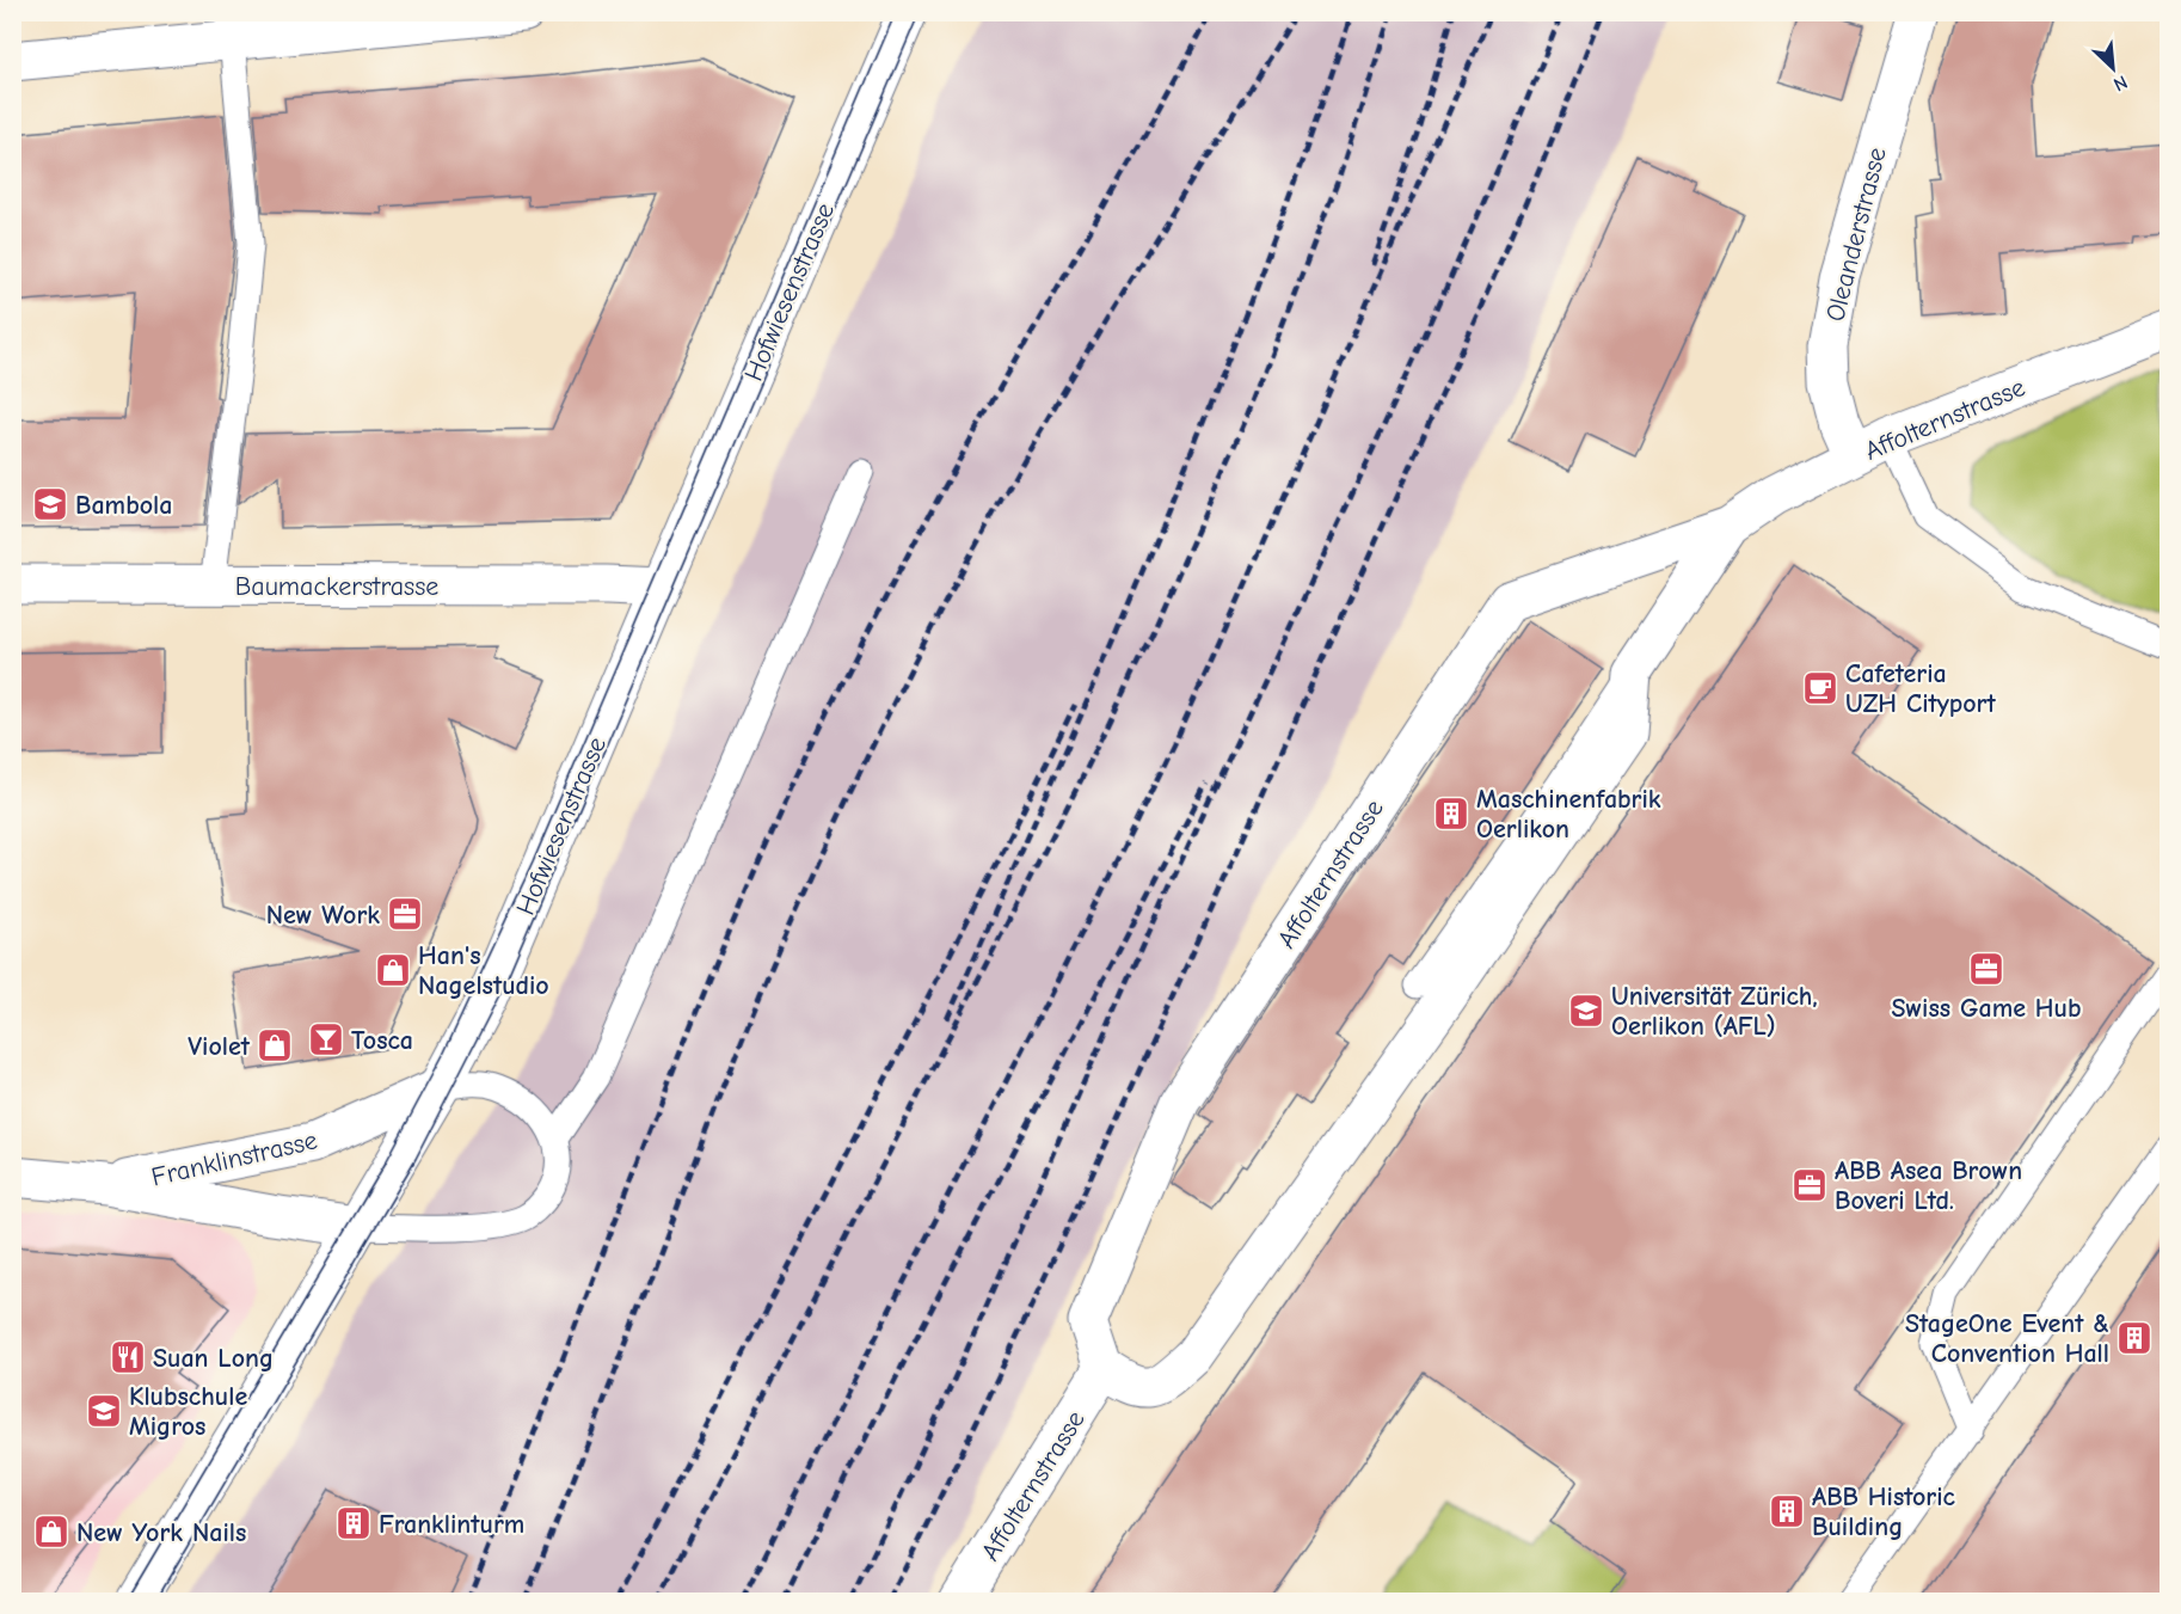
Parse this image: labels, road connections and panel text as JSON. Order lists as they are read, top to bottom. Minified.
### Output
{"streets":{"street":["Oleanderstrasse","Hofwiesenstrasse","Affolternstrasse","Baumackerstrasse","Franklinstrasse"]},"crossings":[["Oleanderstrasse","Affolternstrasse"],["Hofwiesenstrasse","Baumackerstrasse"],["Hofwiesenstrasse","Franklinstrasse"]],"places":{"school or university":["Bambola","Universität Zürich, Oerlikon (AFL)","Klubschule Migros"],"cafe":["Cafeteria UZH Cityport"],"building":["Maschinenfabrik Oerlikon","StageOne Event & Convention Hall","ABB Historic Building","Franklinturm"],"office":["New Work","Swiss Game Hub","ABB Asea Brown Boveri Ltd."],"shop":["Han's Nagelstudio","Violet","New York Nails"],"bar":["Tosca"],"restaurant":["Suan Long"]},"north":"bottom right"}
